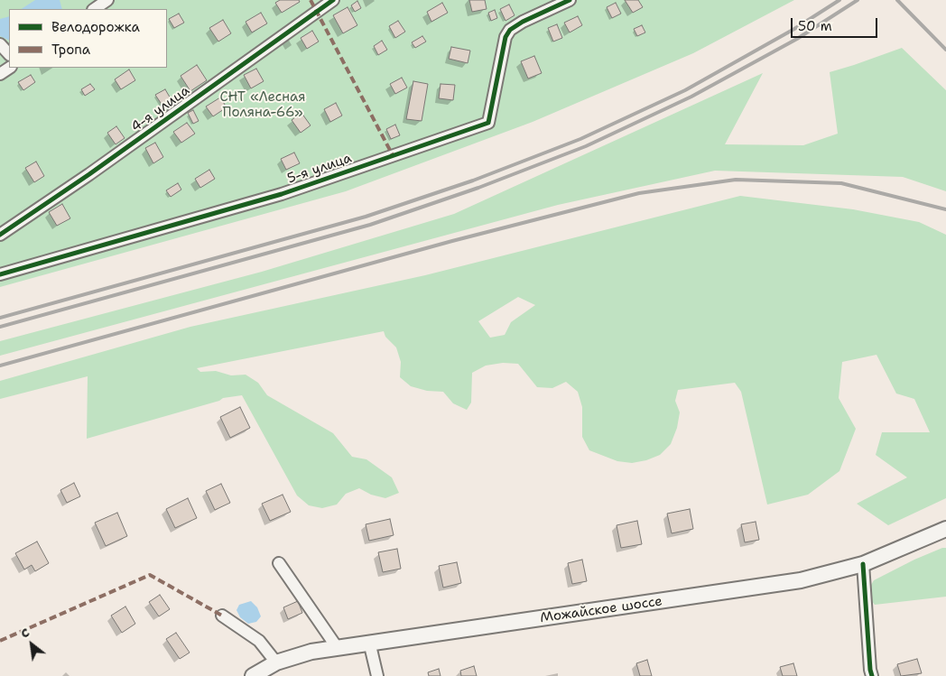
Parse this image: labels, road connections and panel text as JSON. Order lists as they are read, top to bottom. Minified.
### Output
{"streets":{"main road":["Можайское шоссе"],"street":["4-я улица","5-я улица"]},"parks":["СНТ «Лесная Поляна-66»"],"legend":["Велодорожка","Тропа"],"scale_bar":"50 m","north":"top left"}
